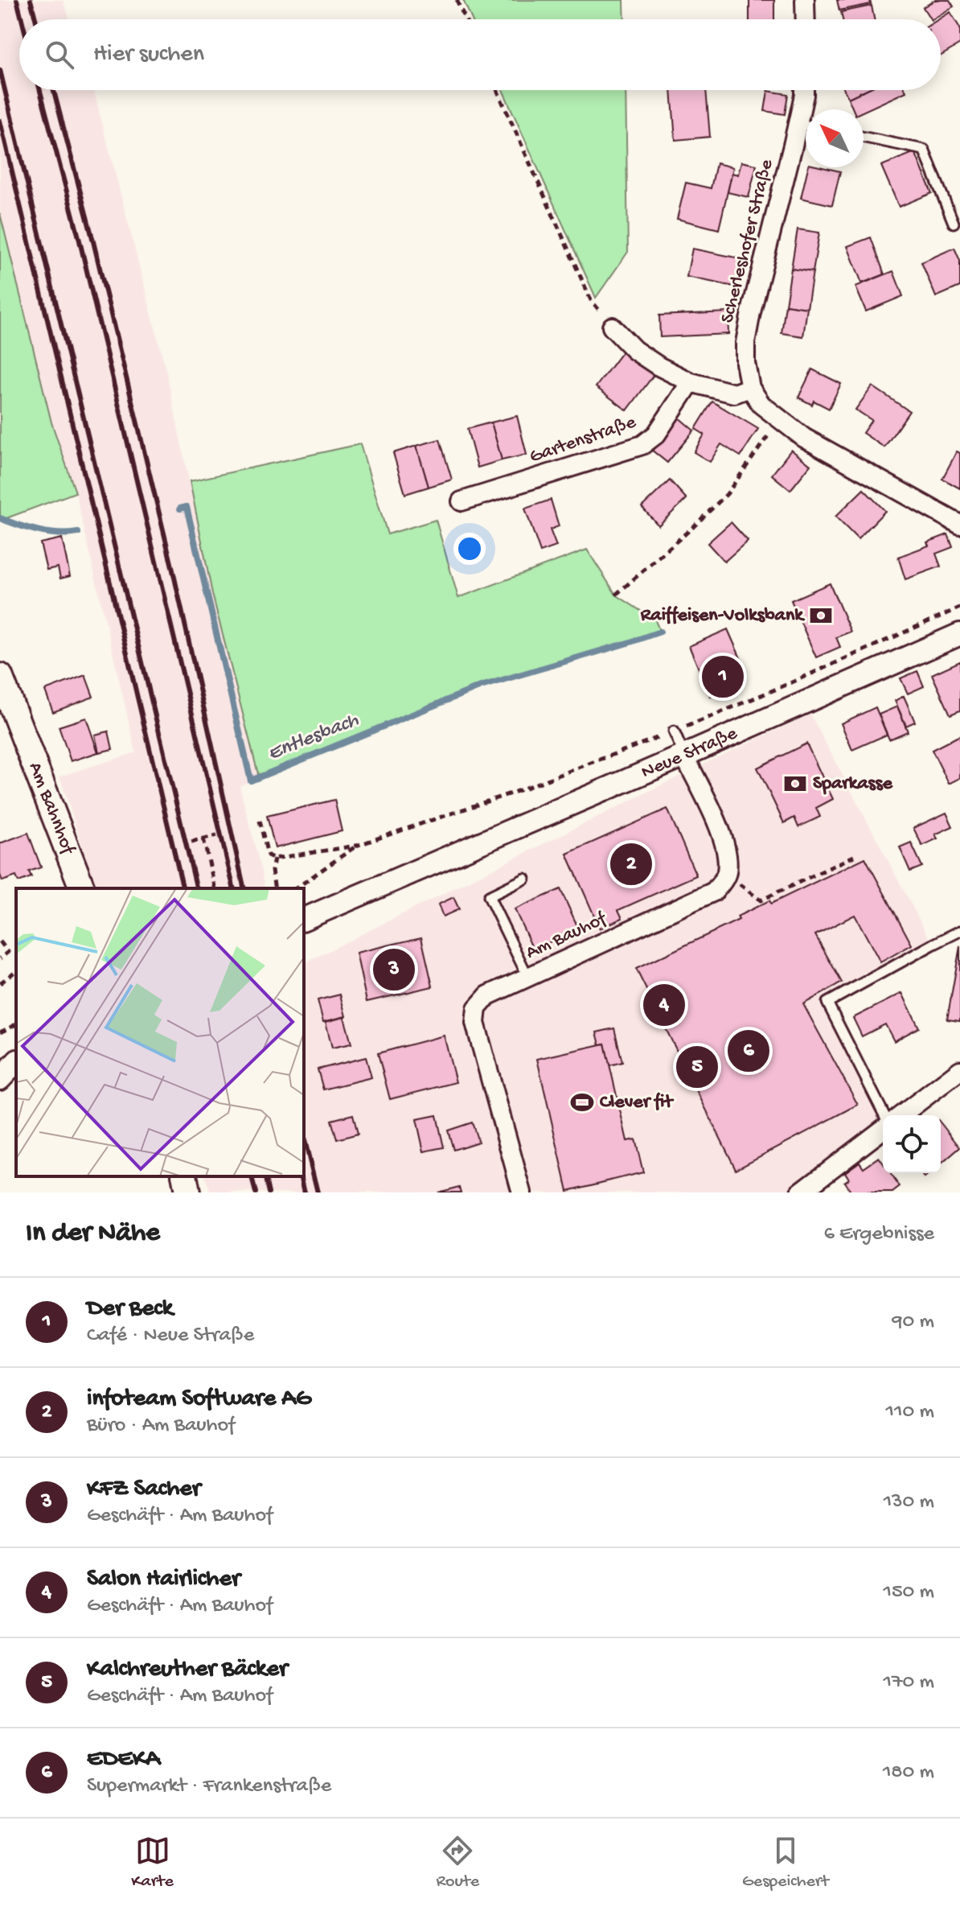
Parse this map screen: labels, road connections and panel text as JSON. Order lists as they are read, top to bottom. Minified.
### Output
{"streets":{"main road":["Am Bahnhof"],"street":["Scherleshofer Straße","Gartenstraße","Neue Straße","Am Bauhof"]},"water":["Entlesbach"],"places":{"bank":["Raiffeisen-Volksbank","Sparkasse"],"sports":["Clever fit"]},"north":"top left","page":{"search":"Hier suchen","pins":["1","2","3","4","6","5"],"heading":["In der Nähe","6 Ergebnisse"],"list":[{"mark":"1","name":"Der Beck","note":"Café · Neue Straße","value":"90 m"},{"mark":"2","name":"infoteam Software AG","note":"Büro · Am Bauhof","value":"110 m"},{"mark":"3","name":"KFZ Sacher","note":"Geschäft · Am Bauhof","value":"130 m"},{"mark":"4","name":"Salon Hairlicher","note":"Geschäft · Am Bauhof","value":"150 m"},{"mark":"5","name":"Kalchreuther Bäcker","note":"Geschäft · Am Bauhof","value":"170 m"},{"mark":"6","name":"EDEKA","note":"Supermarkt · Frankenstraße","value":"180 m"}],"nav":["Karte","Route","Gespeichert"]}}
